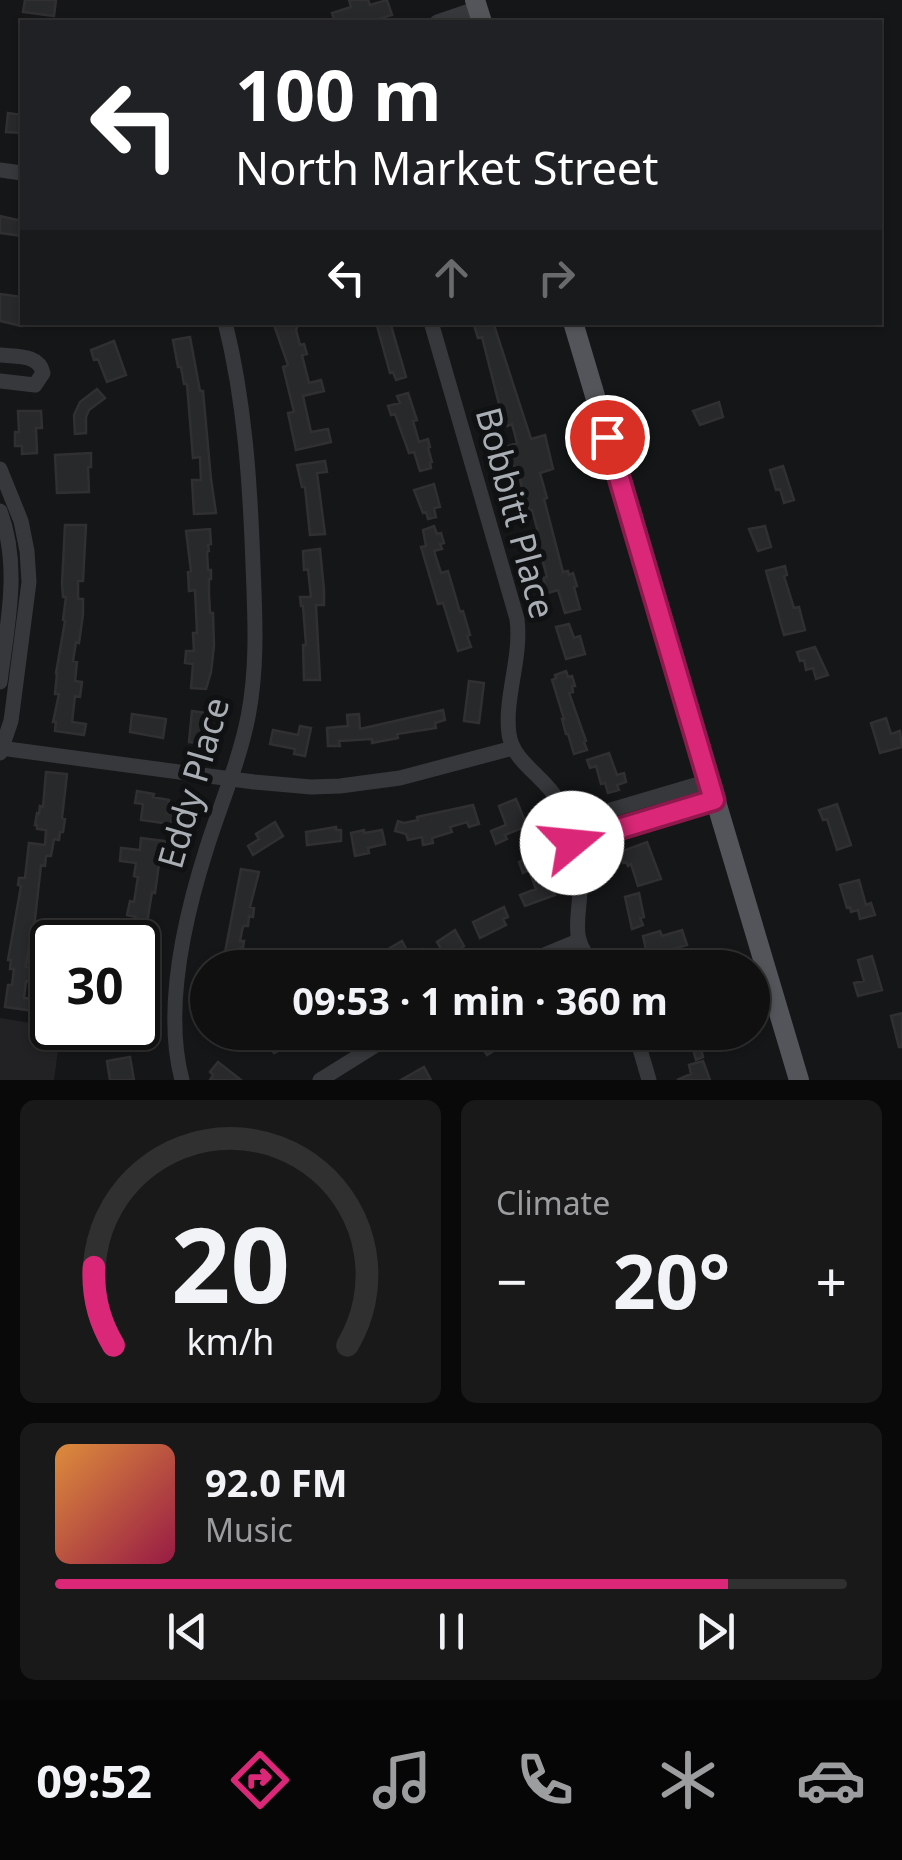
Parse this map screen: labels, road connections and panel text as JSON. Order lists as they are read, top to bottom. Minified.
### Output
{"streets":{"street":["Bobbitt Place","Eddy Place"]},"page":{"turn":["100 m","North Market Street"],"limit":"30","trip":"09:53 · 1 min · 360 m","tile":"Climate","heat":["−","20°","+"],"song":["92.0 FM","Music"],"tabs":"09:52","gauge":["20","km/h"]}}
